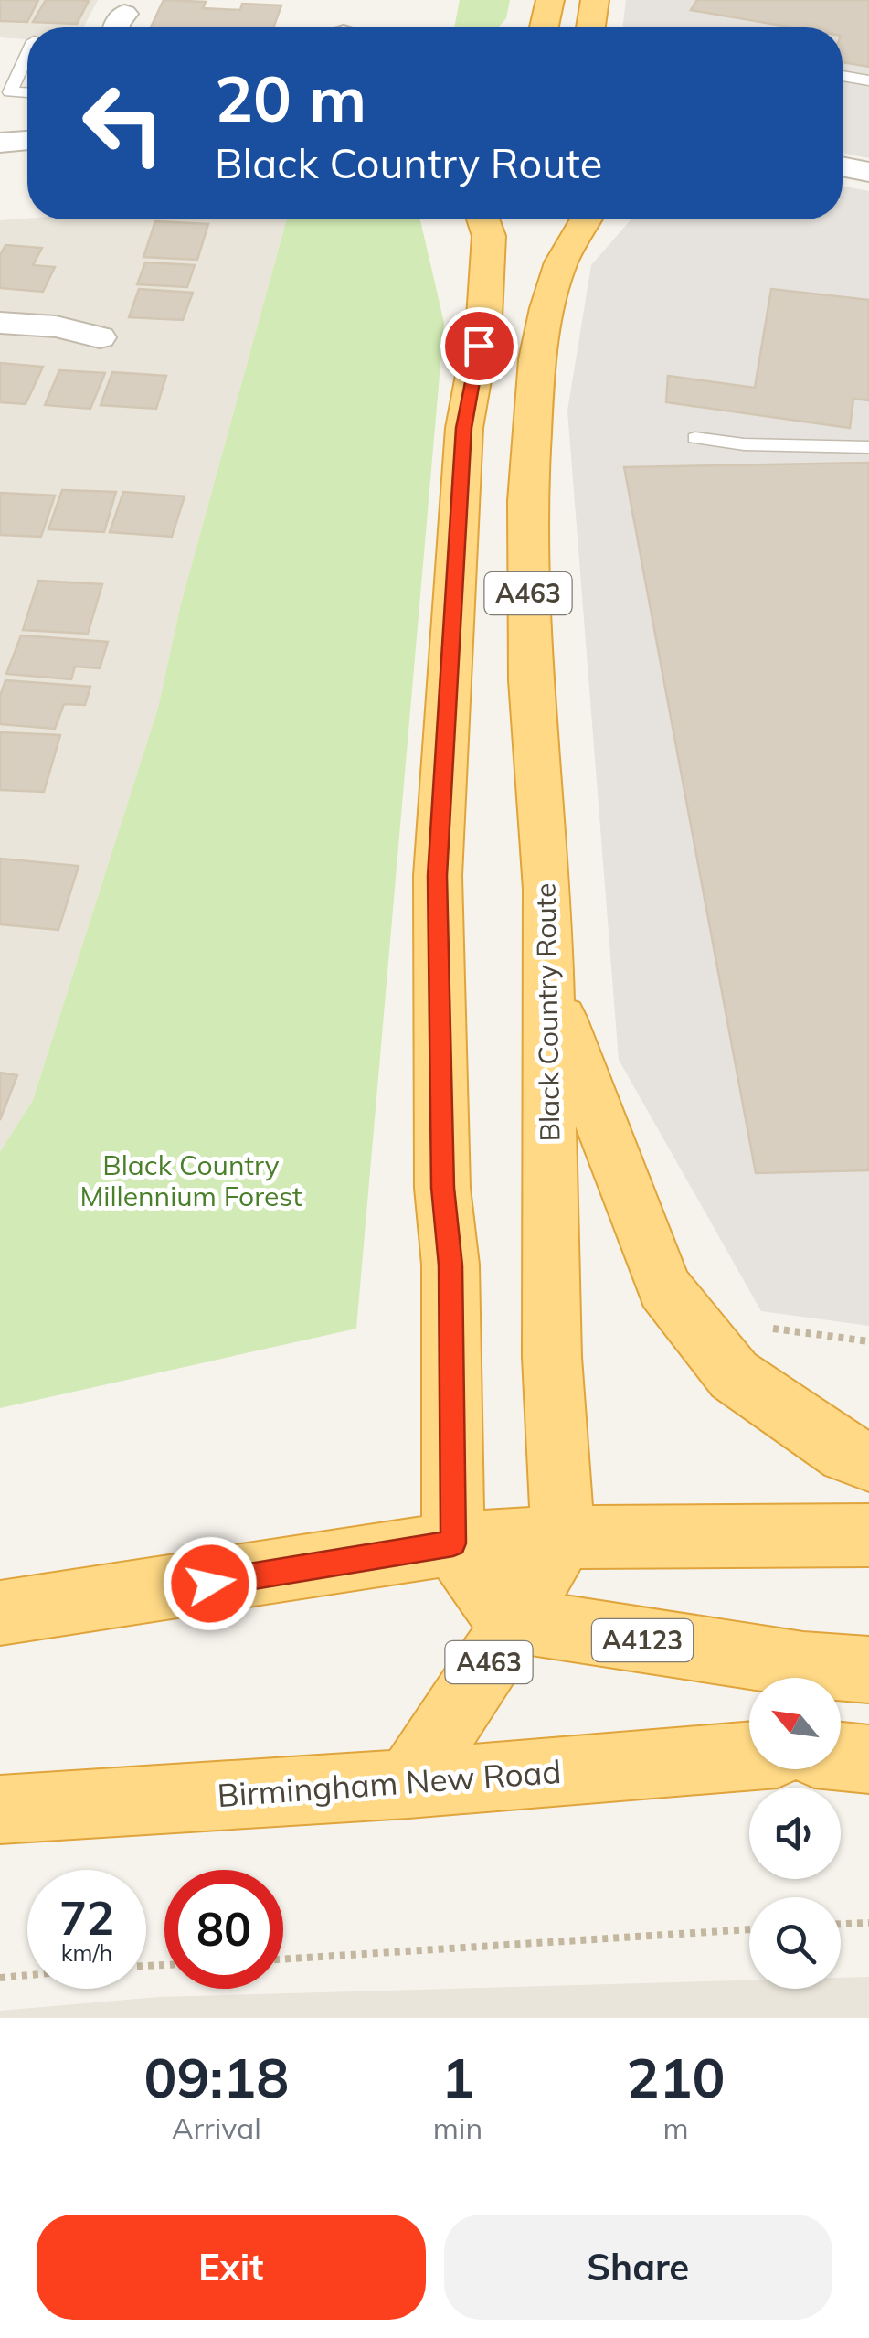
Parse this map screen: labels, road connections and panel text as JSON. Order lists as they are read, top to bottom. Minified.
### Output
{"streets":{"highway":["A463","Black Country Route","A4123","Birmingham New Road"]},"crossings":[["A463","Black Country Route"],["A463","A4123"],["A463","Birmingham New Road"]],"parks":["Black Country Millennium Forest"],"north":"top left","page":{"turn":["20 m","Black Country Route"],"speed":"72 km/h","limit":"80","eta":["09:18","Arrival","1","min","210","m"],"buttons":["Exit","Share"]}}
